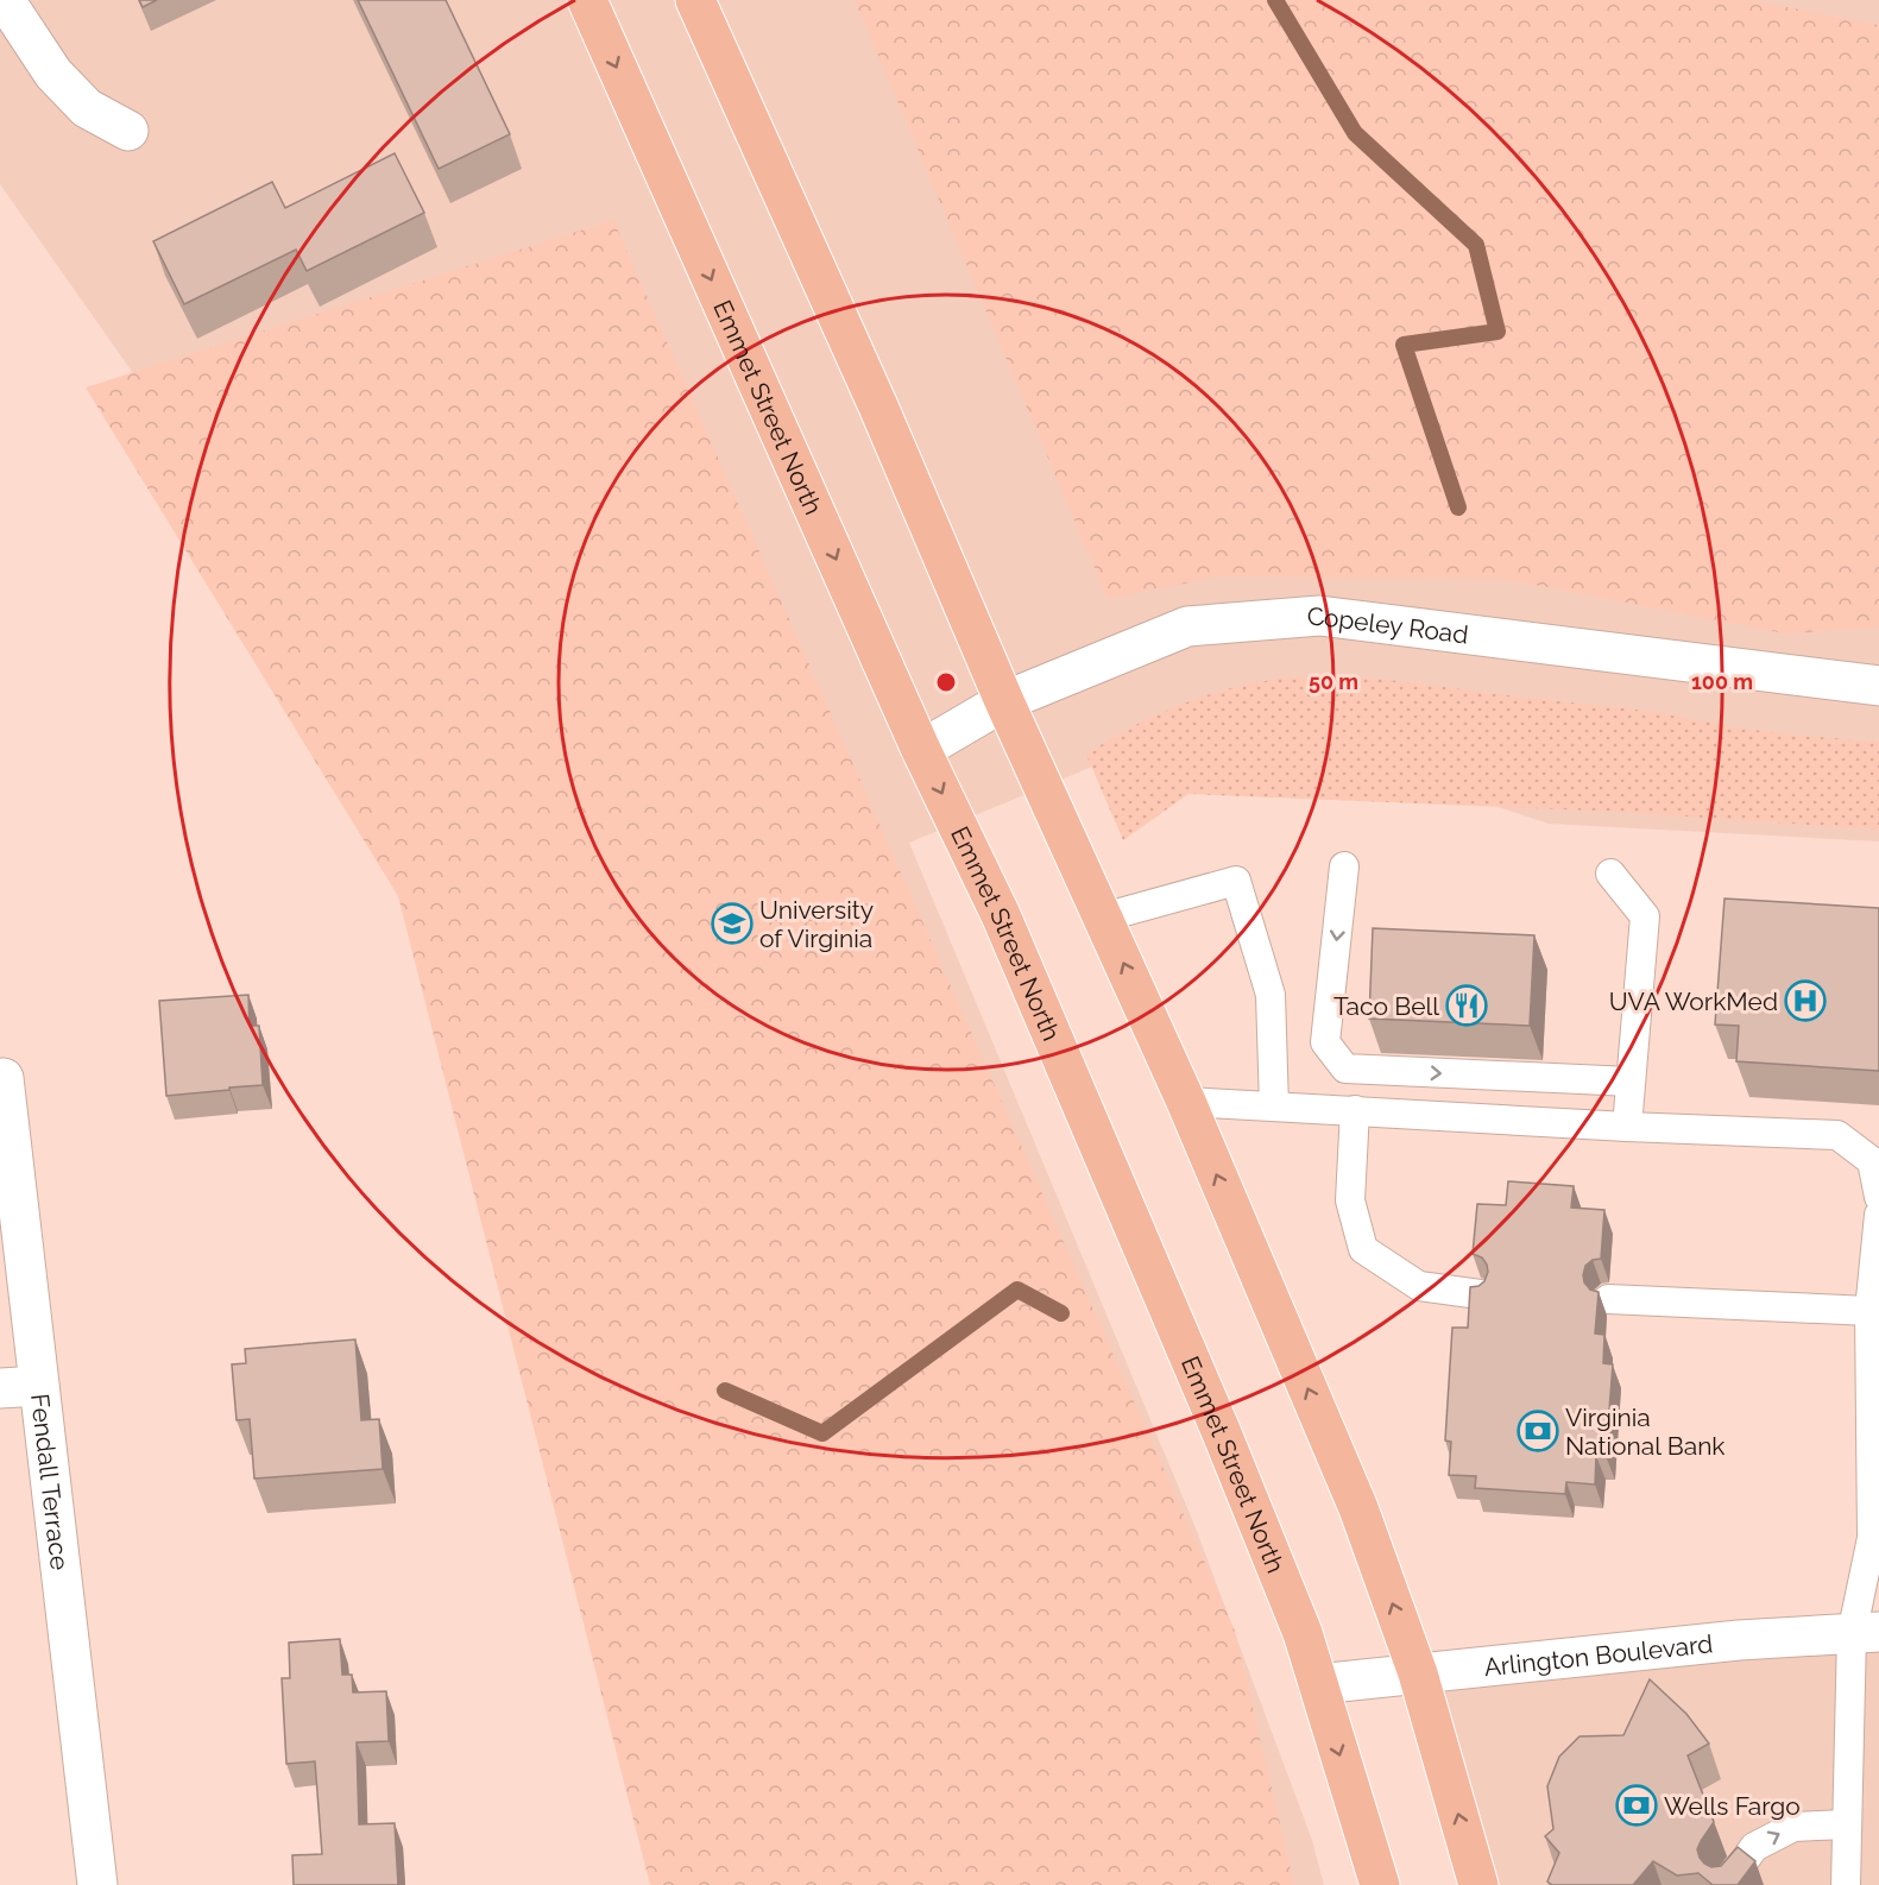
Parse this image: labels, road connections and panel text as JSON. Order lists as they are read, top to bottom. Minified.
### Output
{"streets":{"main road":["Emmet Street North"],"street":["Copeley Road","Fendall Terrace","Arlington Boulevard"]},"crossings":[["Emmet Street North","Copeley Road"],["Emmet Street North","Arlington Boulevard"]],"places":{"school or university":["University of Virginia"],"hospital":["UVA WorkMed"],"restaurant":["Taco Bell"],"bank":["Virginia National Bank","Wells Fargo"]},"rings":["50 m","100 m"]}
